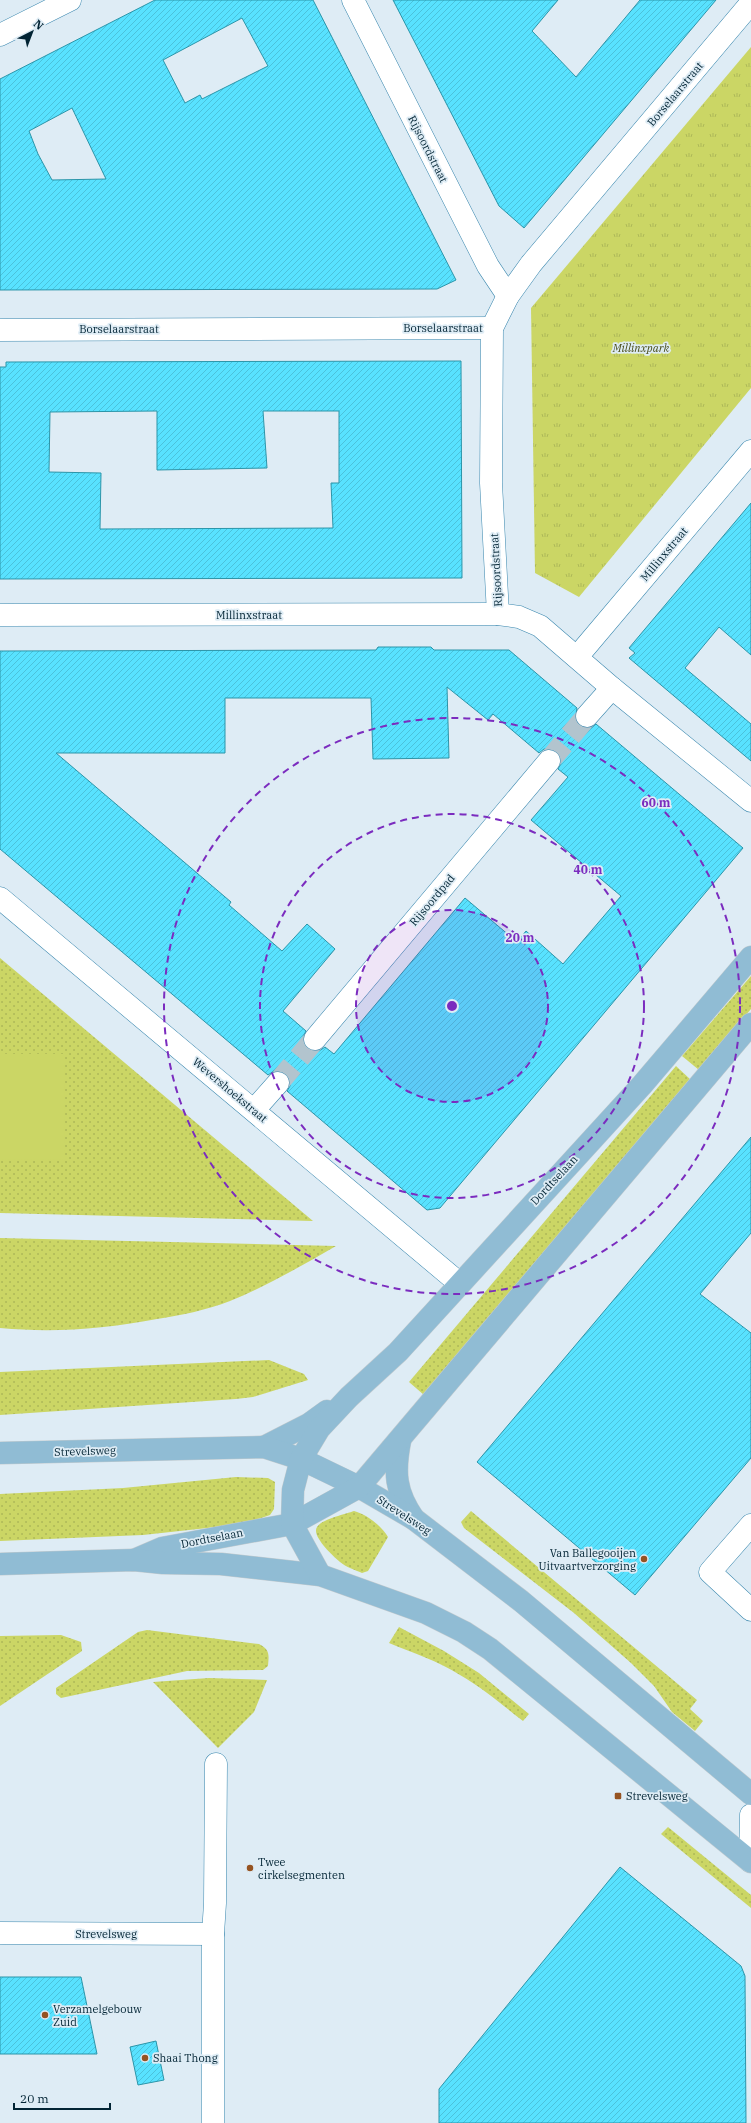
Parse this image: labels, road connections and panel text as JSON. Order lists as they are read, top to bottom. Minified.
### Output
{"streets":{"main road":["Dordtselaan","Strevelsweg"],"street":["Borselaarstraat","Rijsoordstraat","Millinxstraat","Rijsoordpad","Wevershoekstraat"]},"crossings":[["Borselaarstraat","Rijsoordstraat"],["Rijsoordstraat","Millinxstraat"],["Wevershoekstraat","Dordtselaan"],["Dordtselaan","Strevelsweg"]],"parks":["Millinxpark"],"places":{"other":["Van Ballegooijen Uitvaartverzorging","Twee cirkelsegmenten","Verzamelgebouw Zuid","Shaai Thong"],"transit":["Strevelsweg"]},"scale_bar":"20 m","north":"top right","rings":["60 m","40 m","20 m"]}
